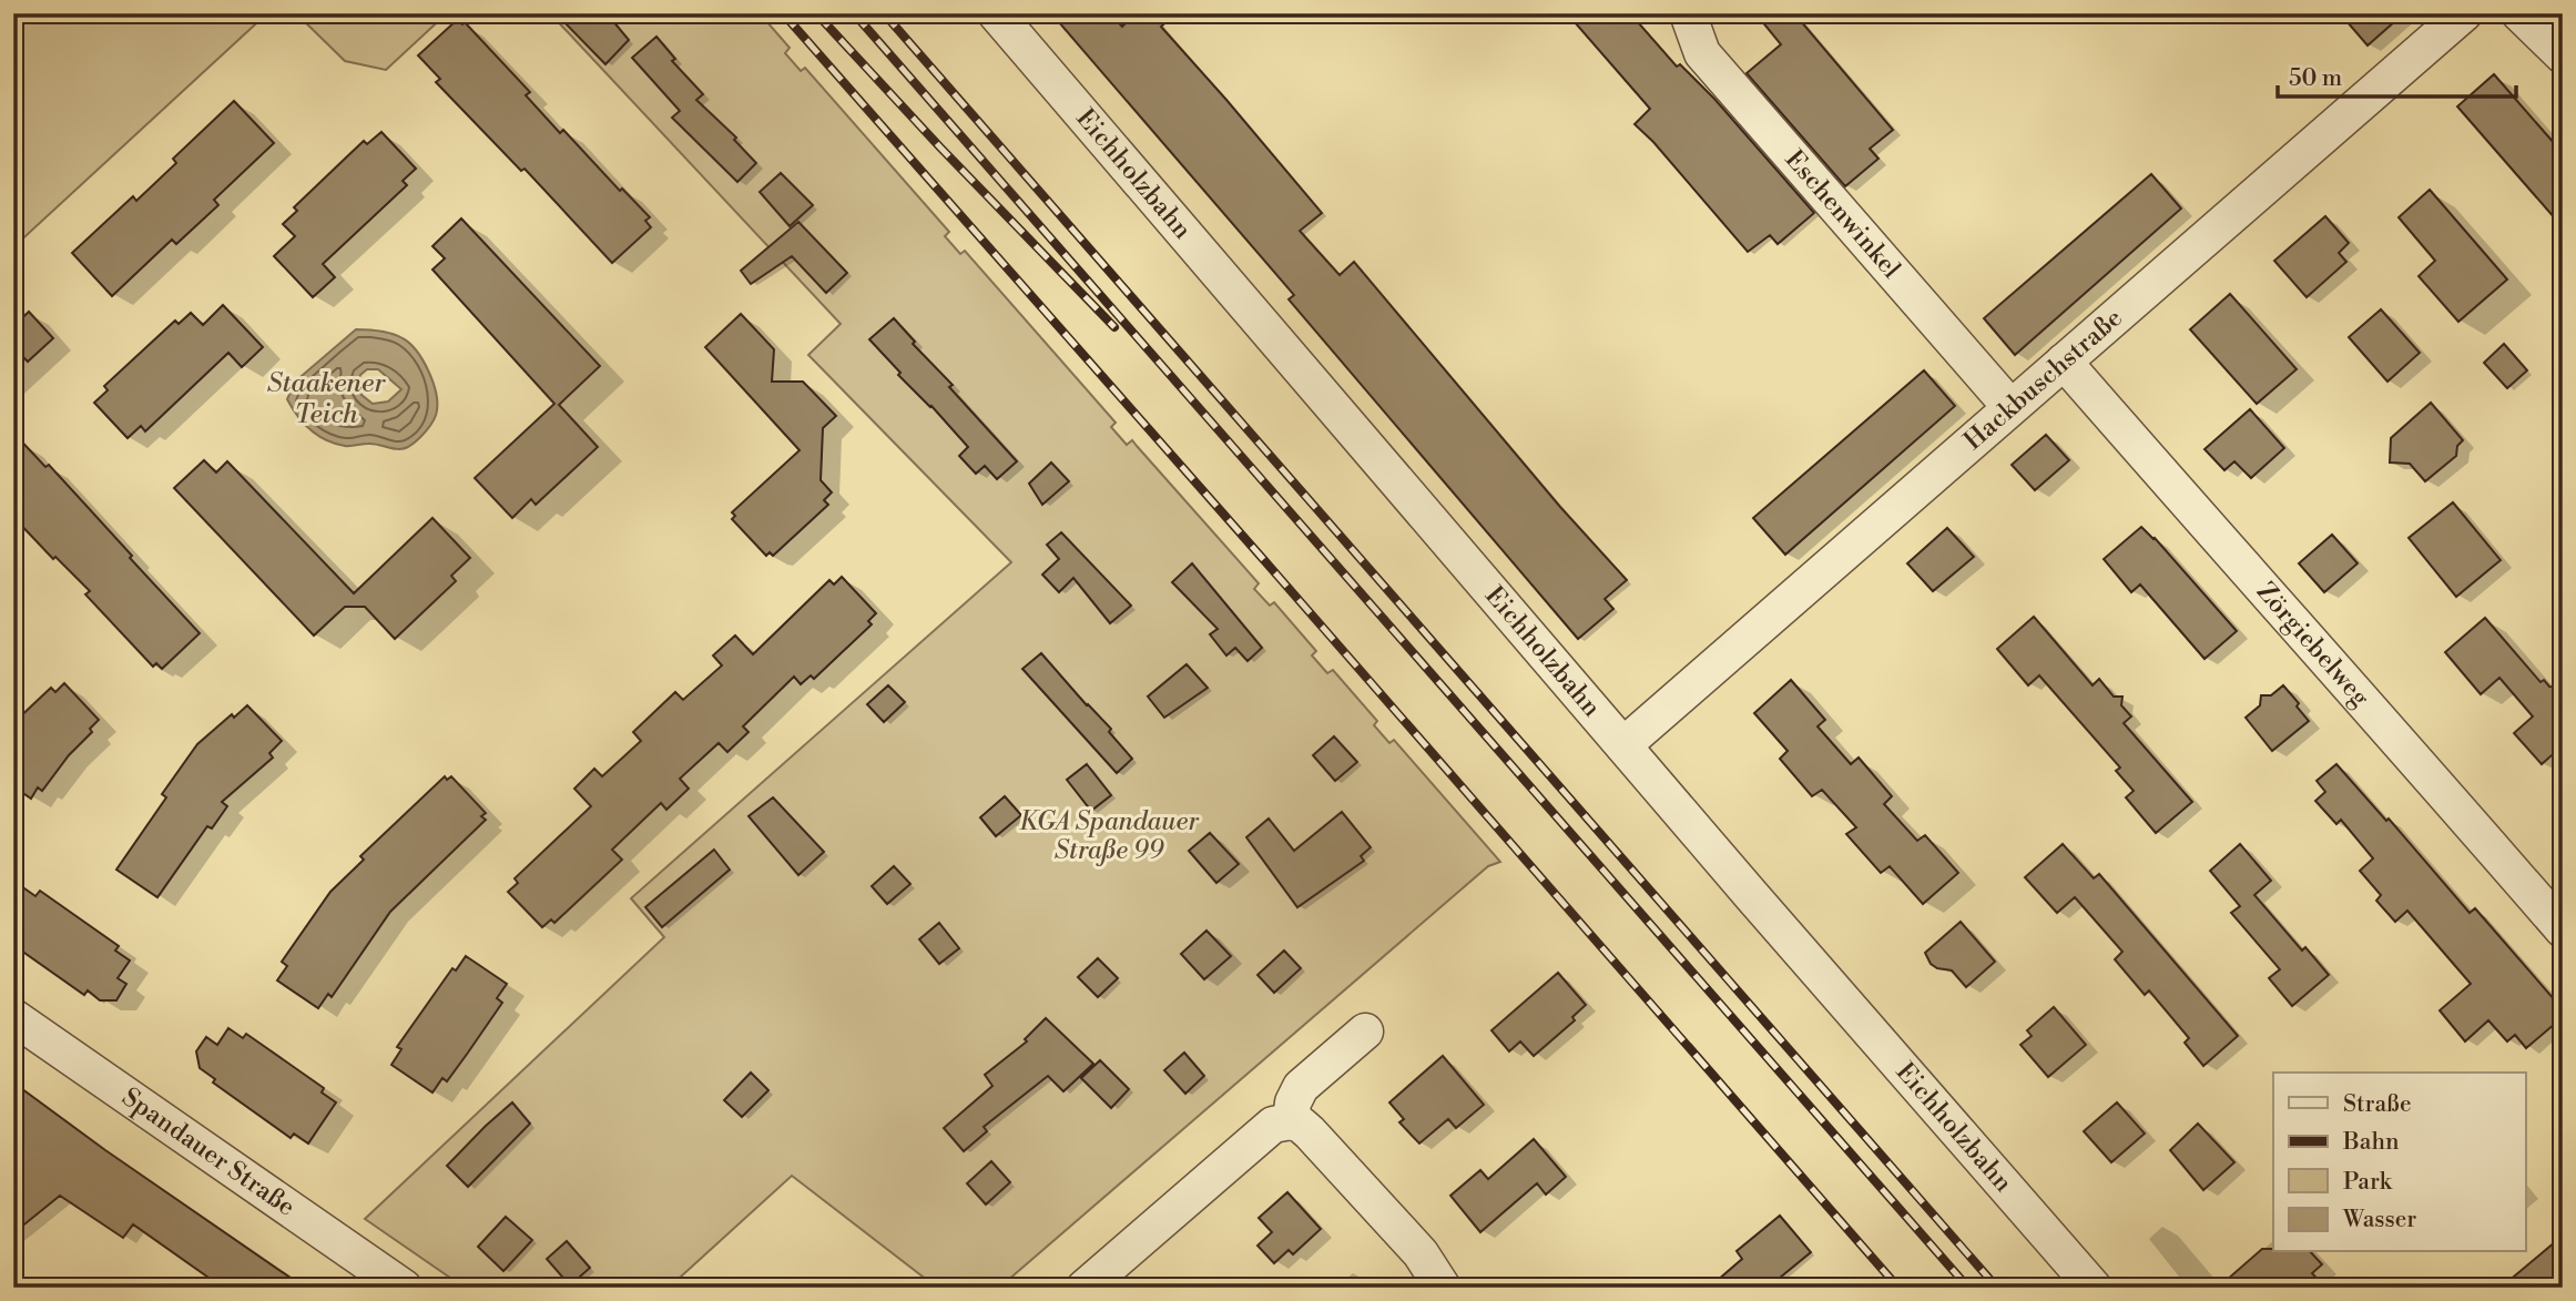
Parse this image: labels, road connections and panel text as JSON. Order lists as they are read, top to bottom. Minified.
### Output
{"streets":{"street":["Eichholzbahn","Eschenwinkel","Hackbuschstraße","Zörgiebelweg","Spandauer Straße"]},"crossings":[["Eichholzbahn","Hackbuschstraße"],["Eschenwinkel","Hackbuschstraße"],["Hackbuschstraße","Zörgiebelweg"]],"water":["Staakener Teich"],"parks":["KGA Spandauer Straße 99"],"legend":["Straße","Bahn","Park","Wasser"],"scale_bar":"50 m"}
